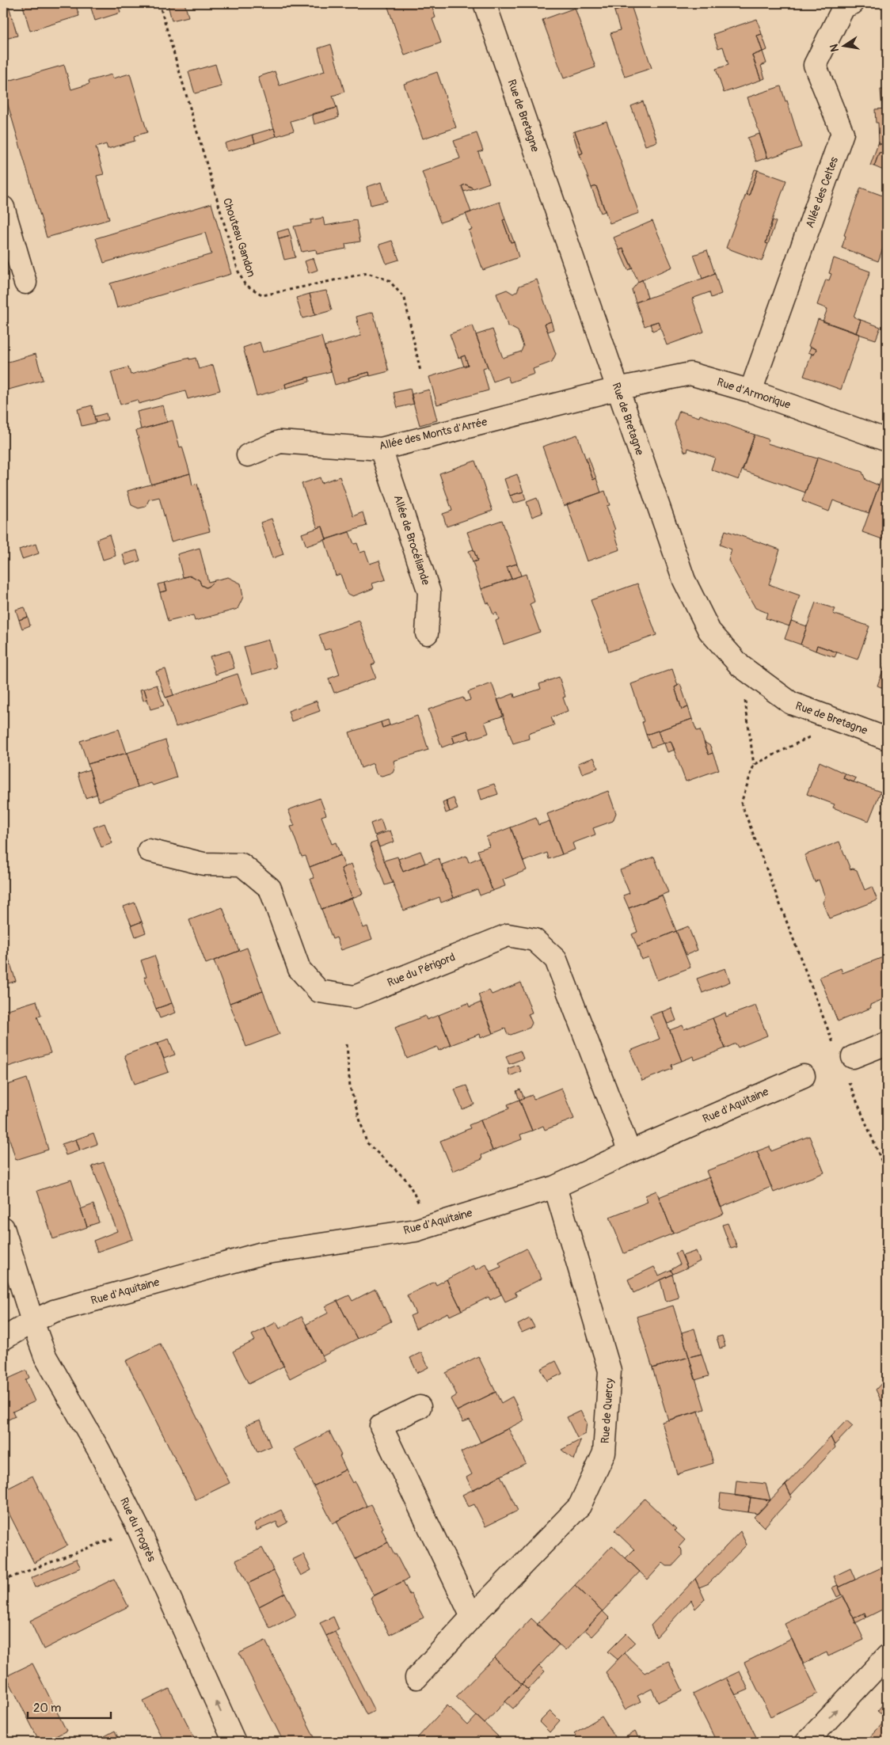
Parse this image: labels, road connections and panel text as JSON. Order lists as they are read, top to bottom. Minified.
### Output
{"streets":{"street":["Rue de Bretagne","Allée des Celtes","Rue d'Armorique","Allée des Monts d'Arrée","Allée de Brocéliande","Rue du Périgord","Rue d'Aquitaine","Rue de Quercy","Rue du Progrès"],"path":["Chouteau Gandon"]},"crossings":[["Rue de Bretagne","Rue d'Armorique"],["Rue de Bretagne","Allée des Monts d'Arrée"],["Allée des Celtes","Rue d'Armorique"],["Rue d'Armorique","Allée des Monts d'Arrée"],["Allée des Monts d'Arrée","Allée de Brocéliande"],["Rue du Périgord","Rue d'Aquitaine"],["Rue d'Aquitaine","Rue de Quercy"],["Rue d'Aquitaine","Rue du Progrès"]],"one_way":["Rue du Progrès"],"scale_bar":"20 m","north":"left"}
